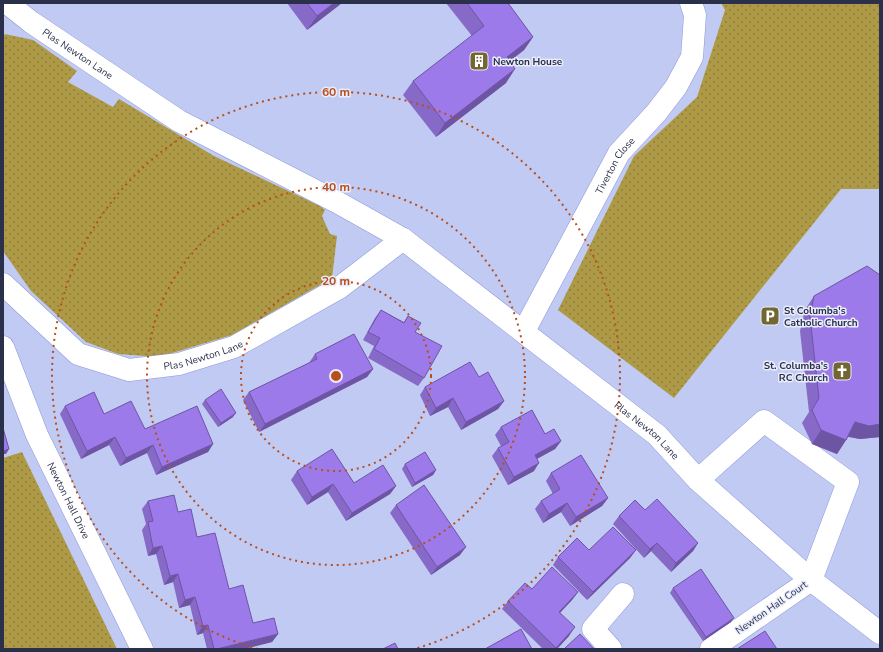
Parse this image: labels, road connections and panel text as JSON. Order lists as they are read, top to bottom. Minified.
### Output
{"streets":{"street":["Plas Newton Lane","Tiverton Close","Newton Hall Drive","Newton Hall Court"]},"crossings":[["Plas Newton Lane","Tiverton Close"],["Plas Newton Lane","Newton Hall Court"]],"places":{"building":["Newton House"],"parking":["St Columba's Catholic Church"],"church":["St. Columba's RC Church"]},"rings":["60 m","40 m","20 m"]}
